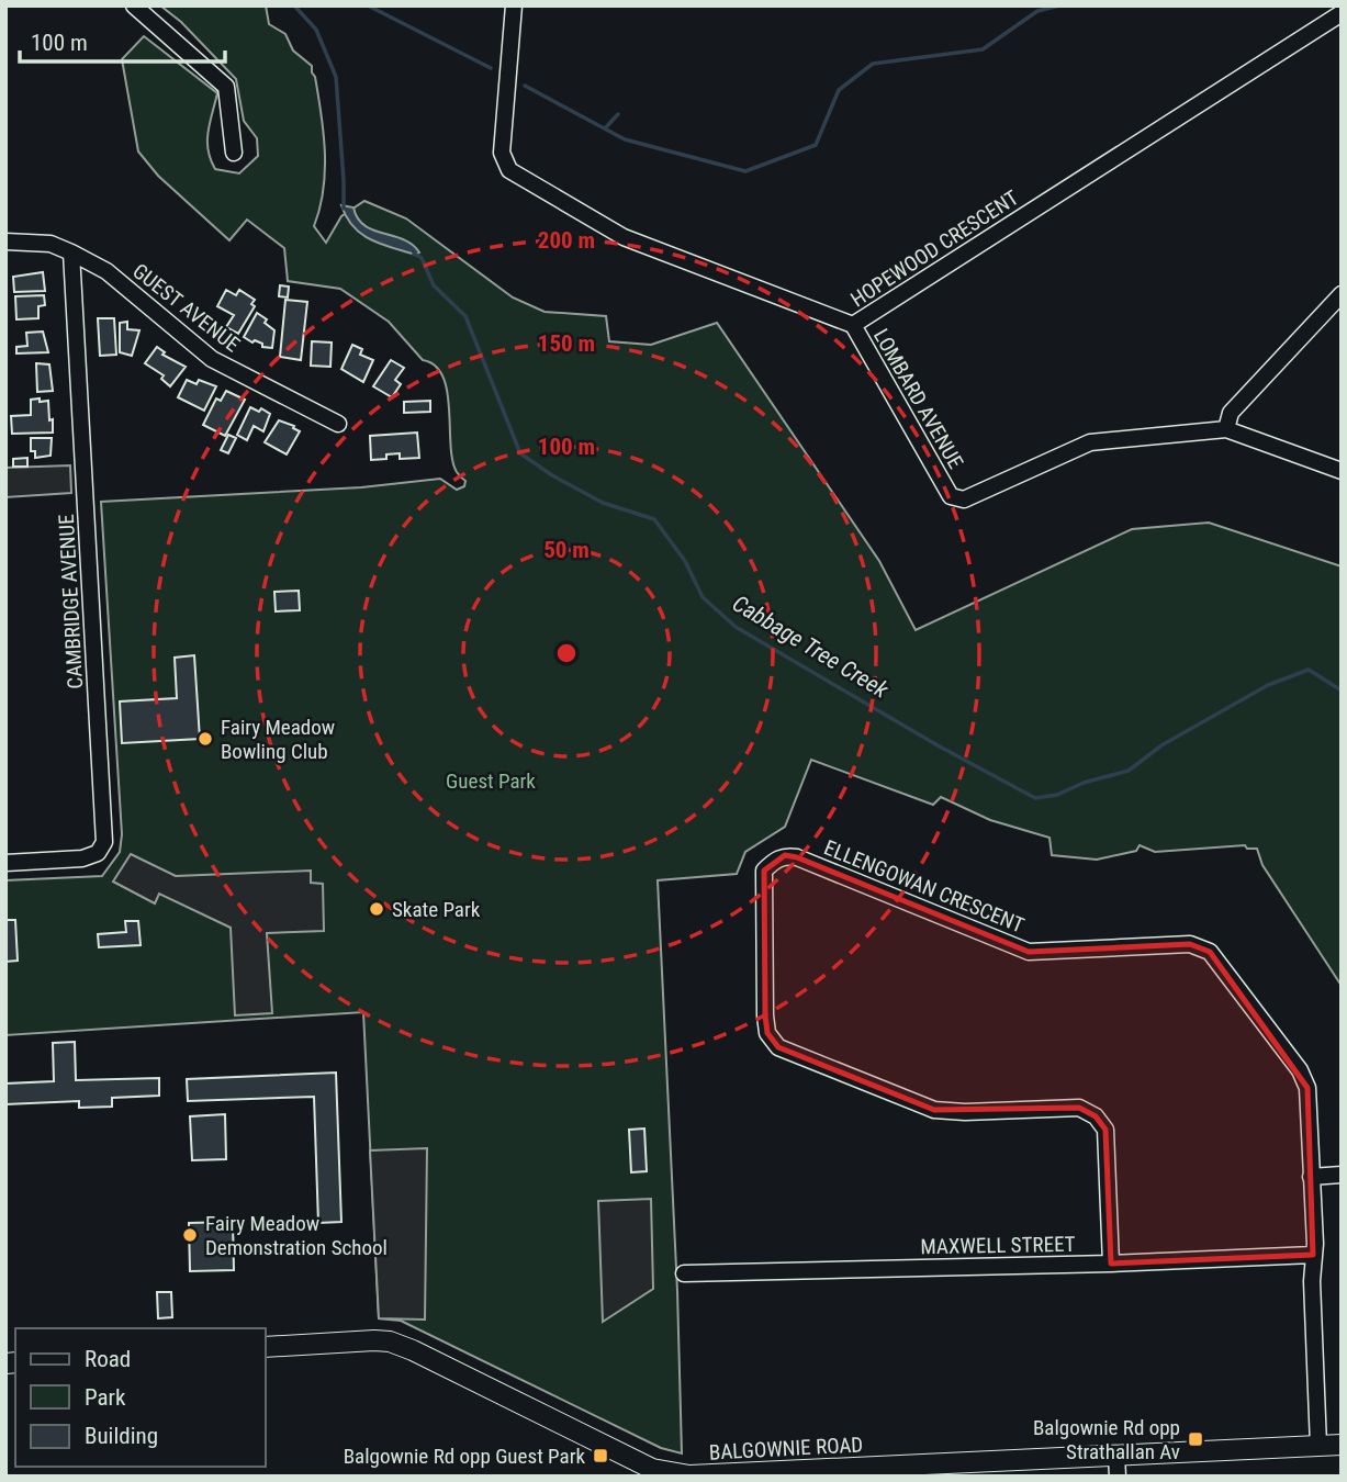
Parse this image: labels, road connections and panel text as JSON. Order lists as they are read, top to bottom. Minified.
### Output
{"streets":{"main road":["BALGOWNIE ROAD"],"street":["HOPEWOOD CRESCENT","GUEST AVENUE","LOMBARD AVENUE","CAMBRIDGE AVENUE","ELLENGOWAN CRESCENT","MAXWELL STREET"]},"crossings":[["HOPEWOOD CRESCENT","LOMBARD AVENUE"],["GUEST AVENUE","CAMBRIDGE AVENUE"],["ELLENGOWAN CRESCENT","MAXWELL STREET"],["ELLENGOWAN CRESCENT","BALGOWNIE ROAD"]],"water":["Cabbage Tree Creek"],"parks":["Guest Park"],"places":{"other":["Fairy Meadow Bowling Club","Skate Park","Fairy Meadow Demonstration School"],"transit":["Balgownie Rd opp Strathallan Av","Balgownie Rd opp Guest Park"]},"legend":["Road","Park","Building"],"scale_bar":"100 m","rings":["200 m","150 m","100 m","50 m"]}
